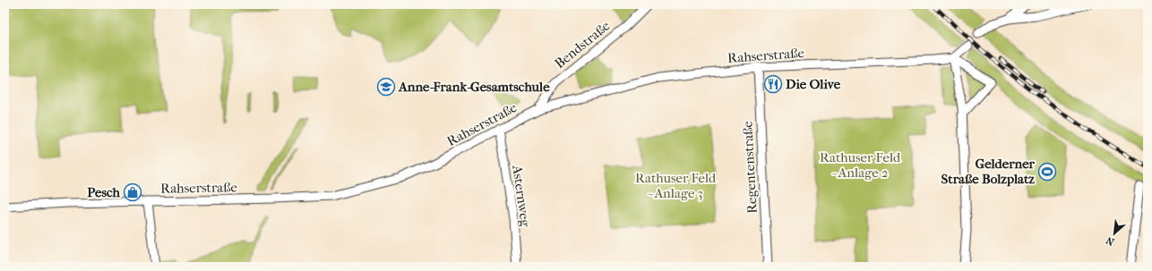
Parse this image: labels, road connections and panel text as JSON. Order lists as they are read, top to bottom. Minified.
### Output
{"streets":{"street":["Bendstraße","Rahserstraße","Regentenstraße","Asternweg"]},"crossings":[["Bendstraße","Rahserstraße"],["Rahserstraße","Regentenstraße"],["Rahserstraße","Asternweg"]],"parks":["Rathuser Feld - Anlage 2","Rathuser Feld - Anlage 3"],"places":{"restaurant":["Die Olive"],"school or university":["Anne-Frank-Gesamtschule"],"sports":["Gelderner Straße Bolzplatz"],"shop":["Pesch"]},"north":"bottom left"}
